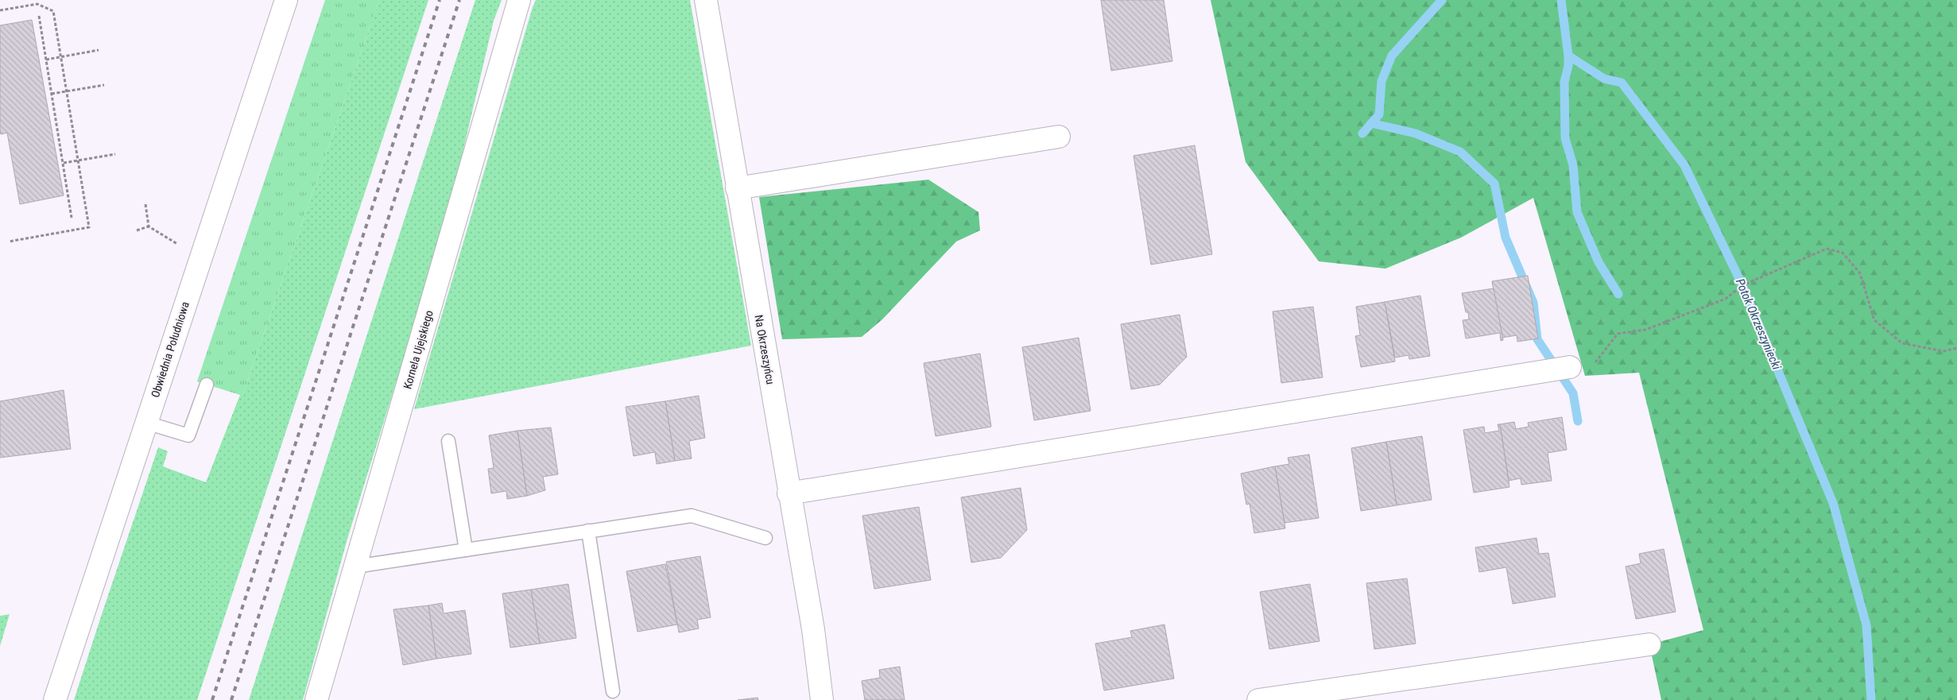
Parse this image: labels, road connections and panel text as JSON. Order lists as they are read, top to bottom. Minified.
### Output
{"streets":{"street":["Obwiednia Południowa","Kornela Ujejskiego","Na Okrzeszyńcu"]},"water":["Potok Okrzeszyniecki"]}
